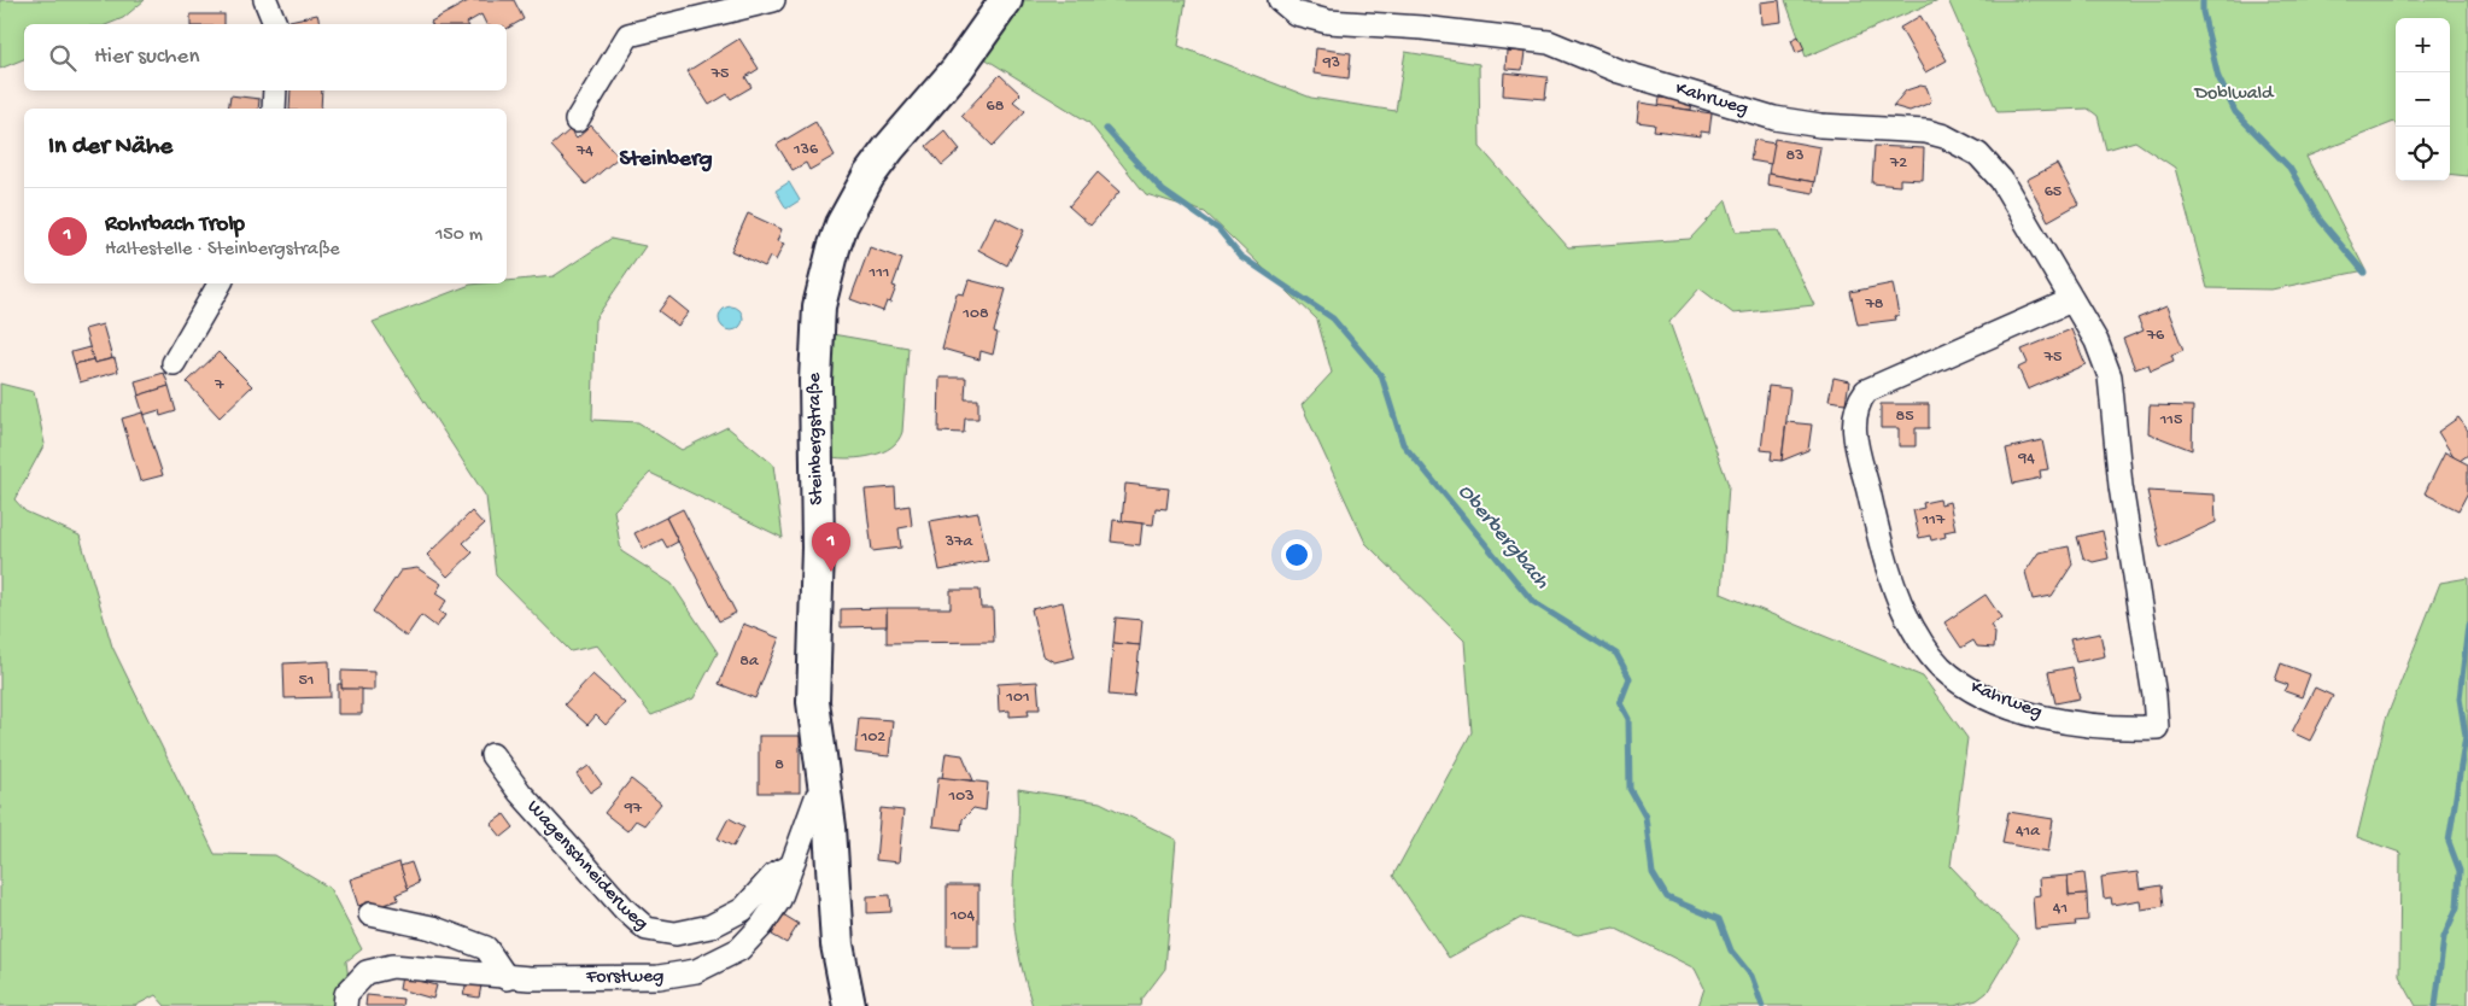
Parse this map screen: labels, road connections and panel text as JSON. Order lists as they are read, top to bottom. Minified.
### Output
{"streets":{"main road":["Steinbergstraße"],"street":["Kahrweg","Wagenschneiderweg","Forstweg"]},"crossings":[["Steinbergstraße","Forstweg"],["Wagenschneiderweg","Forstweg"]],"districts":["Steinberg"],"water":["Oberbergbach"],"parks":["Doblwald"],"house_numbers":["93","75","68","136","74","83","72","65","111","78","108","76","75","7","85","115","94","117","37a","8a","51","101","102","8","103","97","41a","41","104"],"page":{"map_buttons":["+","−"],"search":"Hier suchen","heading":"In der Nähe","list":[{"mark":"1","name":"Rohrbach Trolp","note":"Haltestelle · Steinbergstraße","value":"150 m"}],"pins":"1"}}
